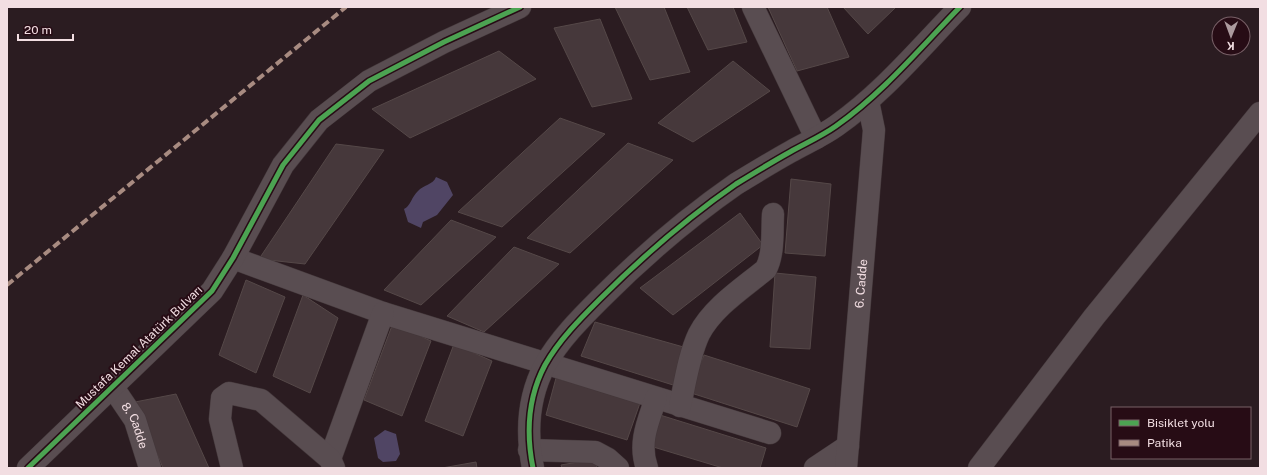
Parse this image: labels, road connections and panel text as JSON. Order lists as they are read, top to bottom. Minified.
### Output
{"streets":{"street":["6. Cadde","Mustafa Kemal Atatürk Bulvarı","8. Cadde"]},"crossings":[["Mustafa Kemal Atatürk Bulvarı","8. Cadde"]],"legend":["Bisiklet yolu","Patika"],"scale_bar":"20 m","north":"bottom"}
